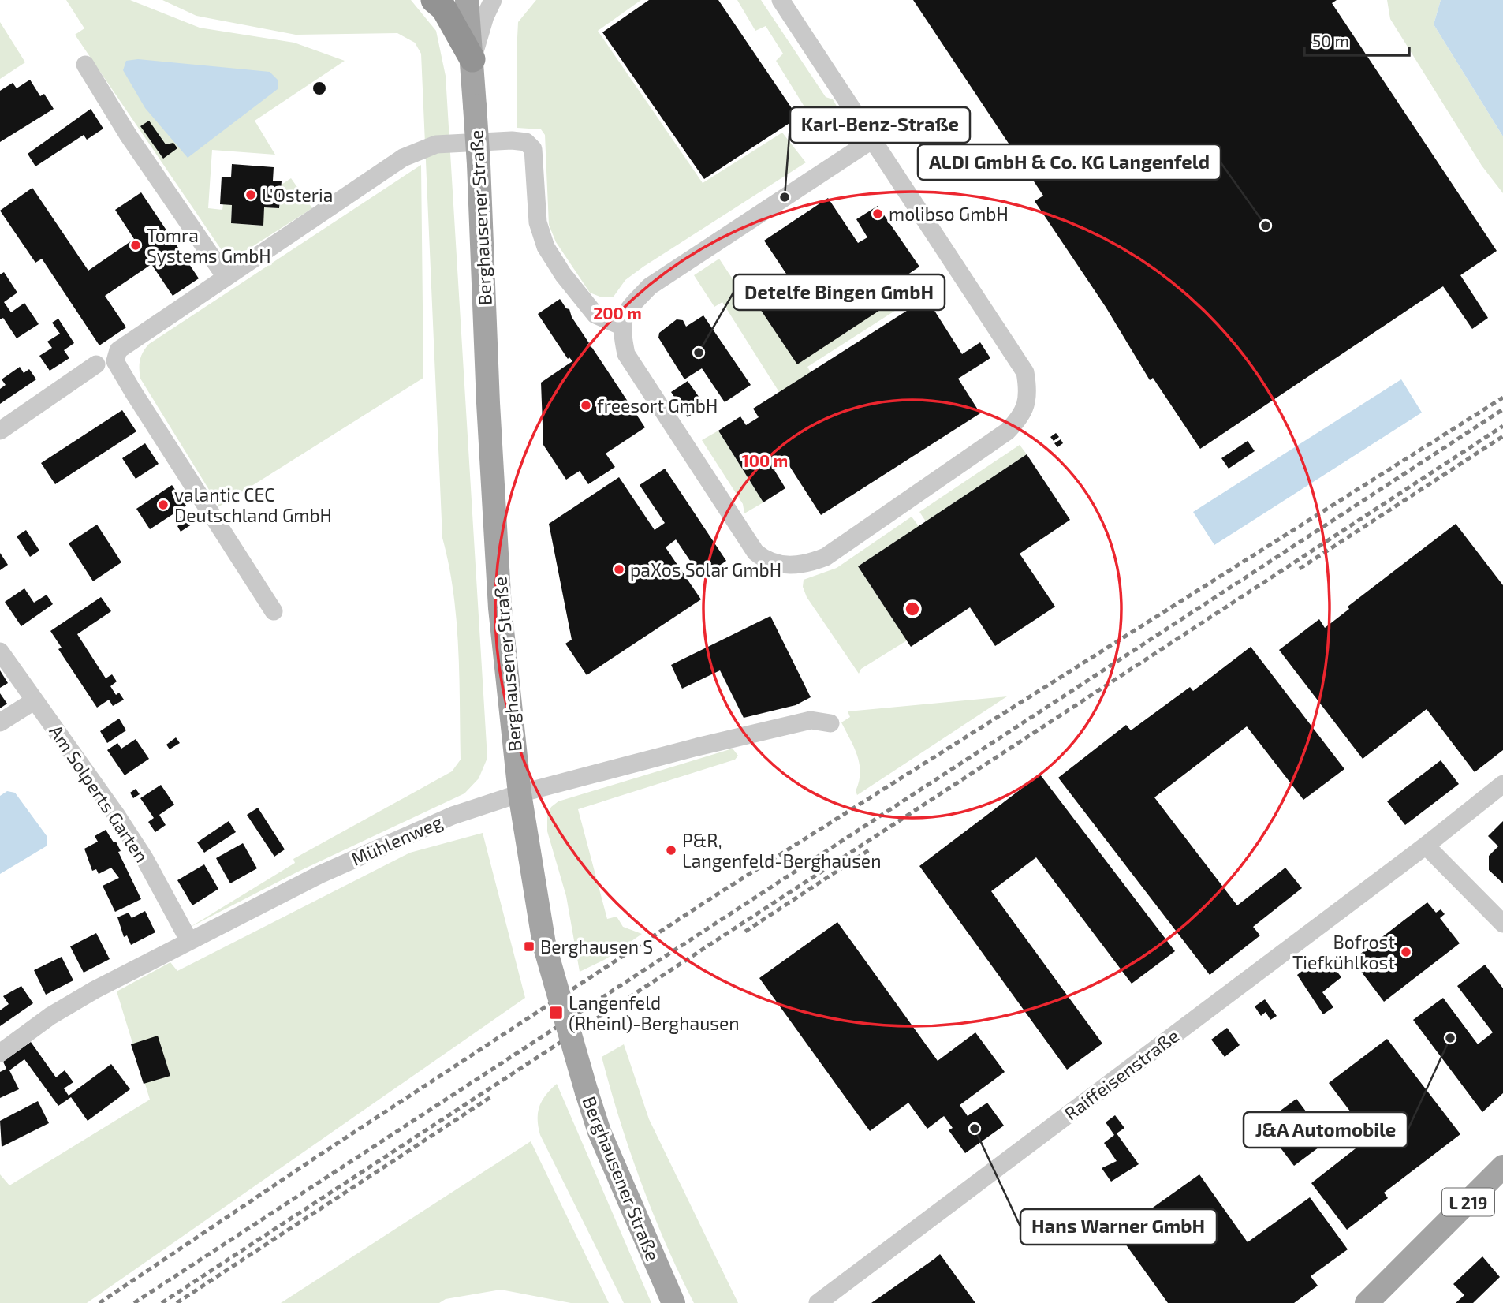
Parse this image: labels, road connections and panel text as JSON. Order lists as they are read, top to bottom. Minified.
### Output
{"streets":{"main road":["Berghausener Straße","L 219"],"street":["Am Solperts Garten","Mühlenweg","Raiffeisenstraße"]},"crossings":[["Berghausener Straße","Mühlenweg"],["Am Solperts Garten","Mühlenweg"]],"places":{"other":["L'Osteria","Karl-Benz-Straße","molibso GmbH","ALDI GmbH & Co. KG Langenfeld","Tomra Systems GmbH","Detelfe Bingen GmbH","freesort GmbH","valantic CEC Deutschland GmbH","paXos Solar GmbH","P&R, Langenfeld-Berghausen","Bofrost Tiefkühlkost","J&A Automobile","Hans Warner GmbH"],"transit":["Berghausen S","Langenfeld (Rheinl)-Berghausen"]},"scale_bar":"50 m","rings":["200 m","100 m"]}
